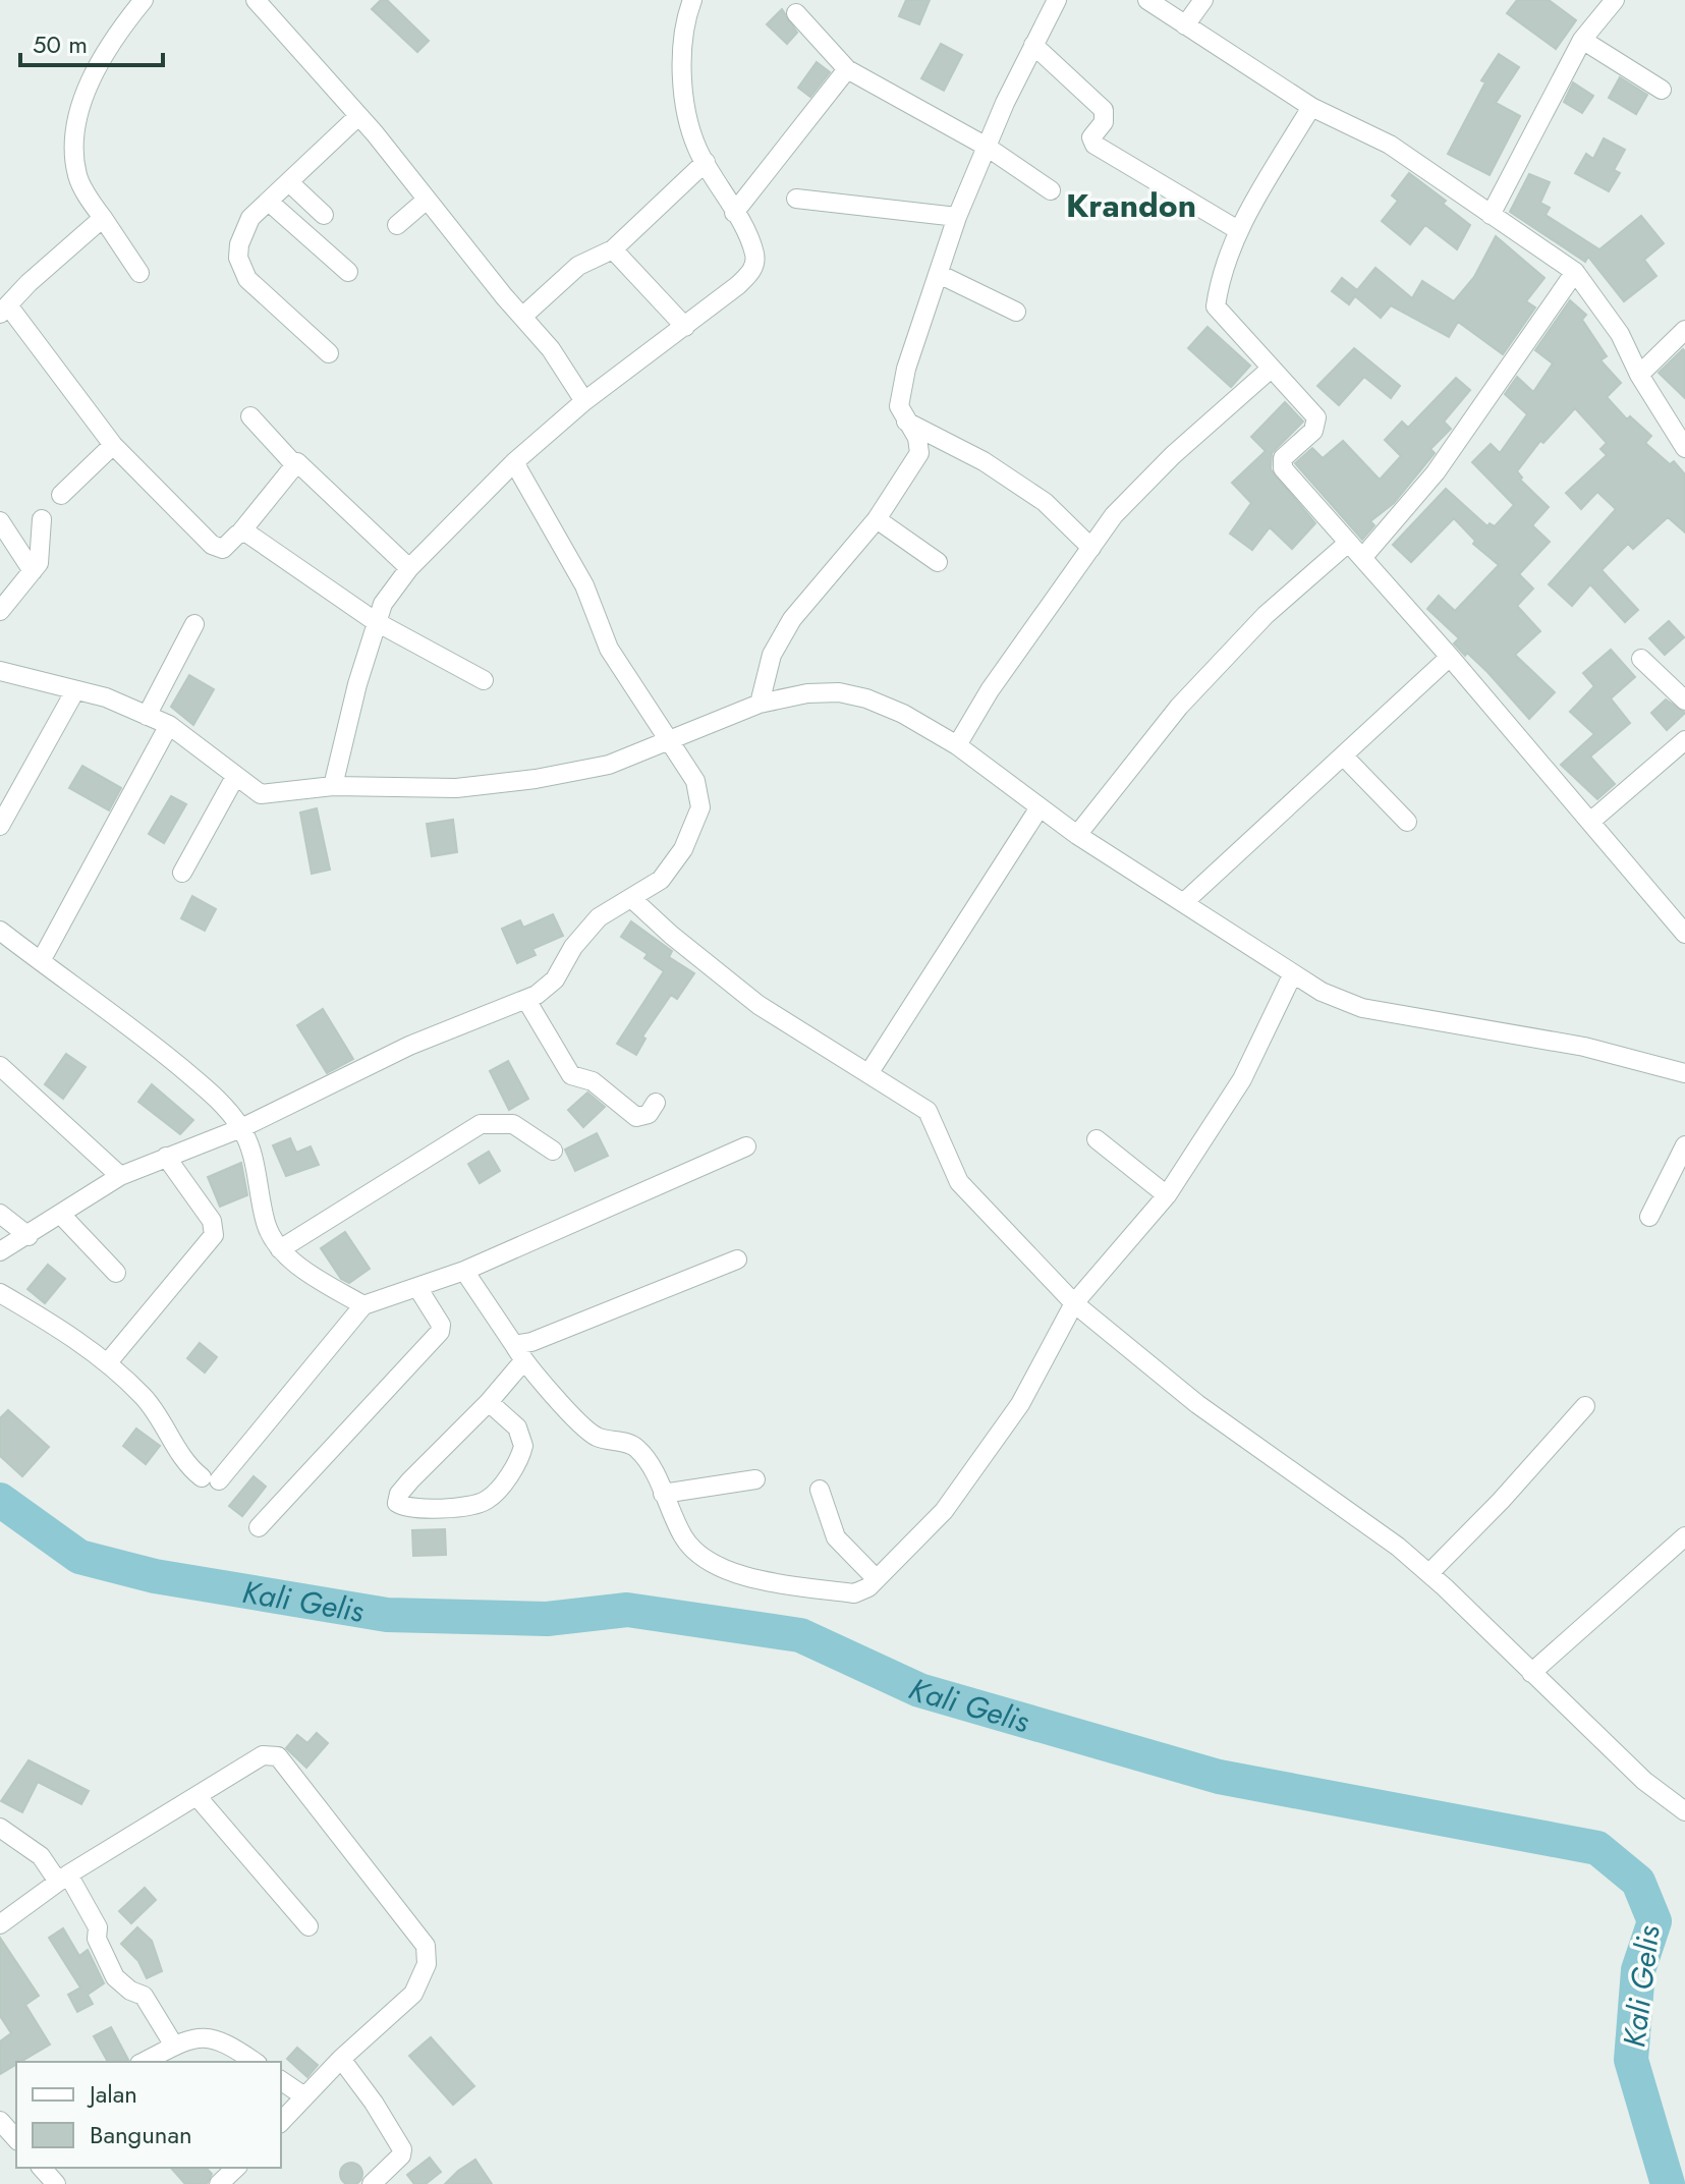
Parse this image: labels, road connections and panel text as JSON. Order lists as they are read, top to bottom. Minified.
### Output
{"districts":["Krandon"],"water":["Kali Gelis"],"legend":["Jalan","Bangunan"],"scale_bar":"50 m"}
